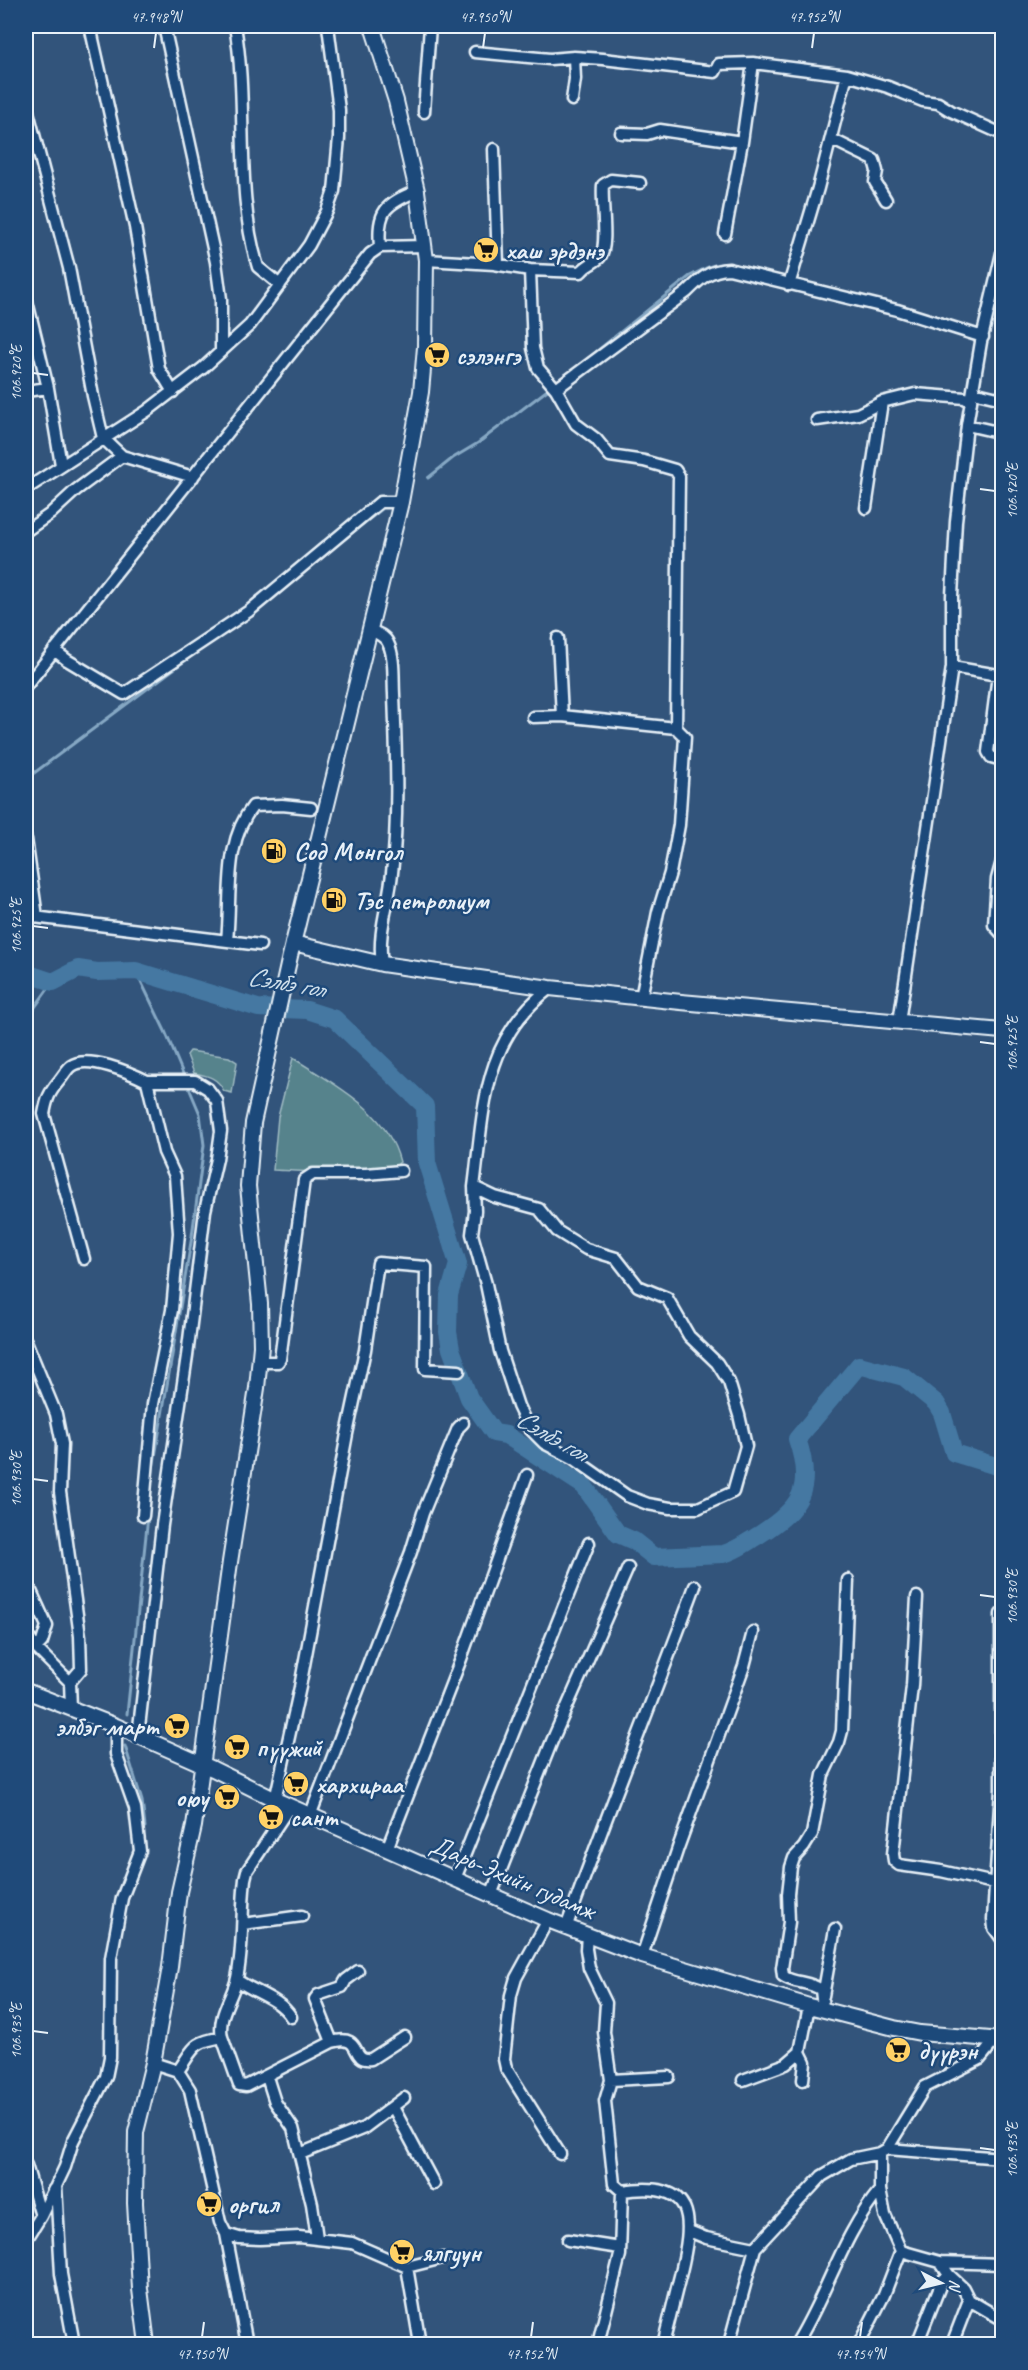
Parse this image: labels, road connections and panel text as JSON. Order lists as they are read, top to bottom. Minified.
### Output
{"streets":{"main road":["Дарь-Эхийн гудамж"]},"water":["Сэлбэ гол"],"places":{"supermarket":["хаш эрдэнэ","сэлэнгэ","элбэг март","пүүжий","хархираа","оюу","сант","дүүрэн","оргил","ялгуун"],"fuel station":["Сод Монгол","Тэс петролиум"]},"north":"right","coordinates":["47.948°N","47.950°N","47.952°N","106.920°E","106.925°E","106.930°E","106.935°E","47.954°N"]}
